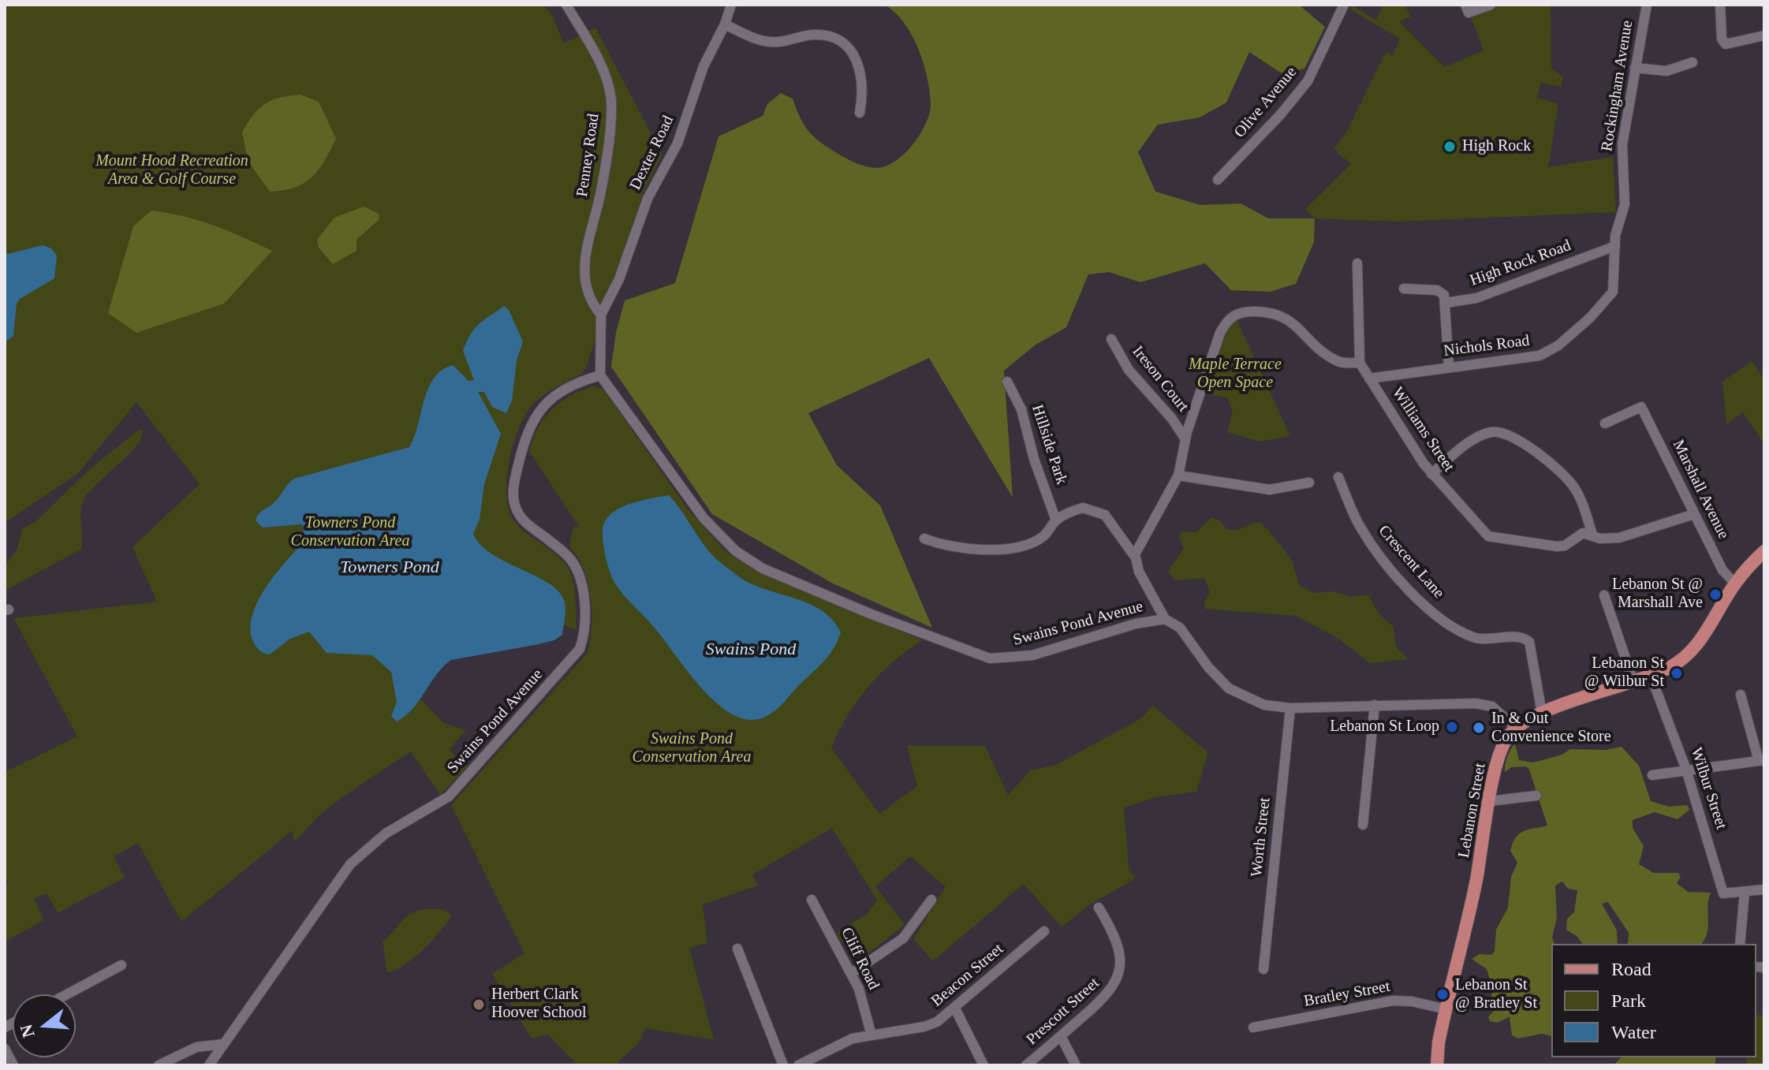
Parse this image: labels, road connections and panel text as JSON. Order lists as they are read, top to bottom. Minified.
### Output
{"streets":{"main road":["Lebanon Street"],"street":["Rockingham Avenue","Olive Avenue","Dexter Road","Penney Road","High Rock Road","Nichols Road","Ireson Court","Williams Street","Hillside Park","Marshall Avenue","Crescent Lane","Swains Pond Avenue","Wilbur Street","Worth Street","Cliff Road","Beacon Street","Bratley Street","Prescott Street"]},"crossings":[["Rockingham Avenue","High Rock Road"],["Rockingham Avenue","Nichols Road"],["Dexter Road","Penney Road"],["High Rock Road","Nichols Road"],["Nichols Road","Williams Street"],["Williams Street","Marshall Avenue"],["Marshall Avenue","Lebanon Street"],["Crescent Lane","Lebanon Street"],["Swains Pond Avenue","Lebanon Street"],["Swains Pond Avenue","Worth Street"],["Wilbur Street","Lebanon Street"],["Lebanon Street","Bratley Street"],["Cliff Road","Beacon Street"]],"water":["Towners Pond","Swains Pond"],"parks":["Mount Hood Recreation Area & Golf Course","Maple Terrace Open Space","Towners Pond Conservation Area","Swains Pond Conservation Area"],"places":["High Rock","Lebanon St @ Marshall Ave","Lebanon St @ Wilbur St","Lebanon St Loop","In & Out Convenience Store","Lebanon St @ Bratley St","Herbert Clark Hoover School"],"legend":["Road","Park","Water"],"north":"left"}
